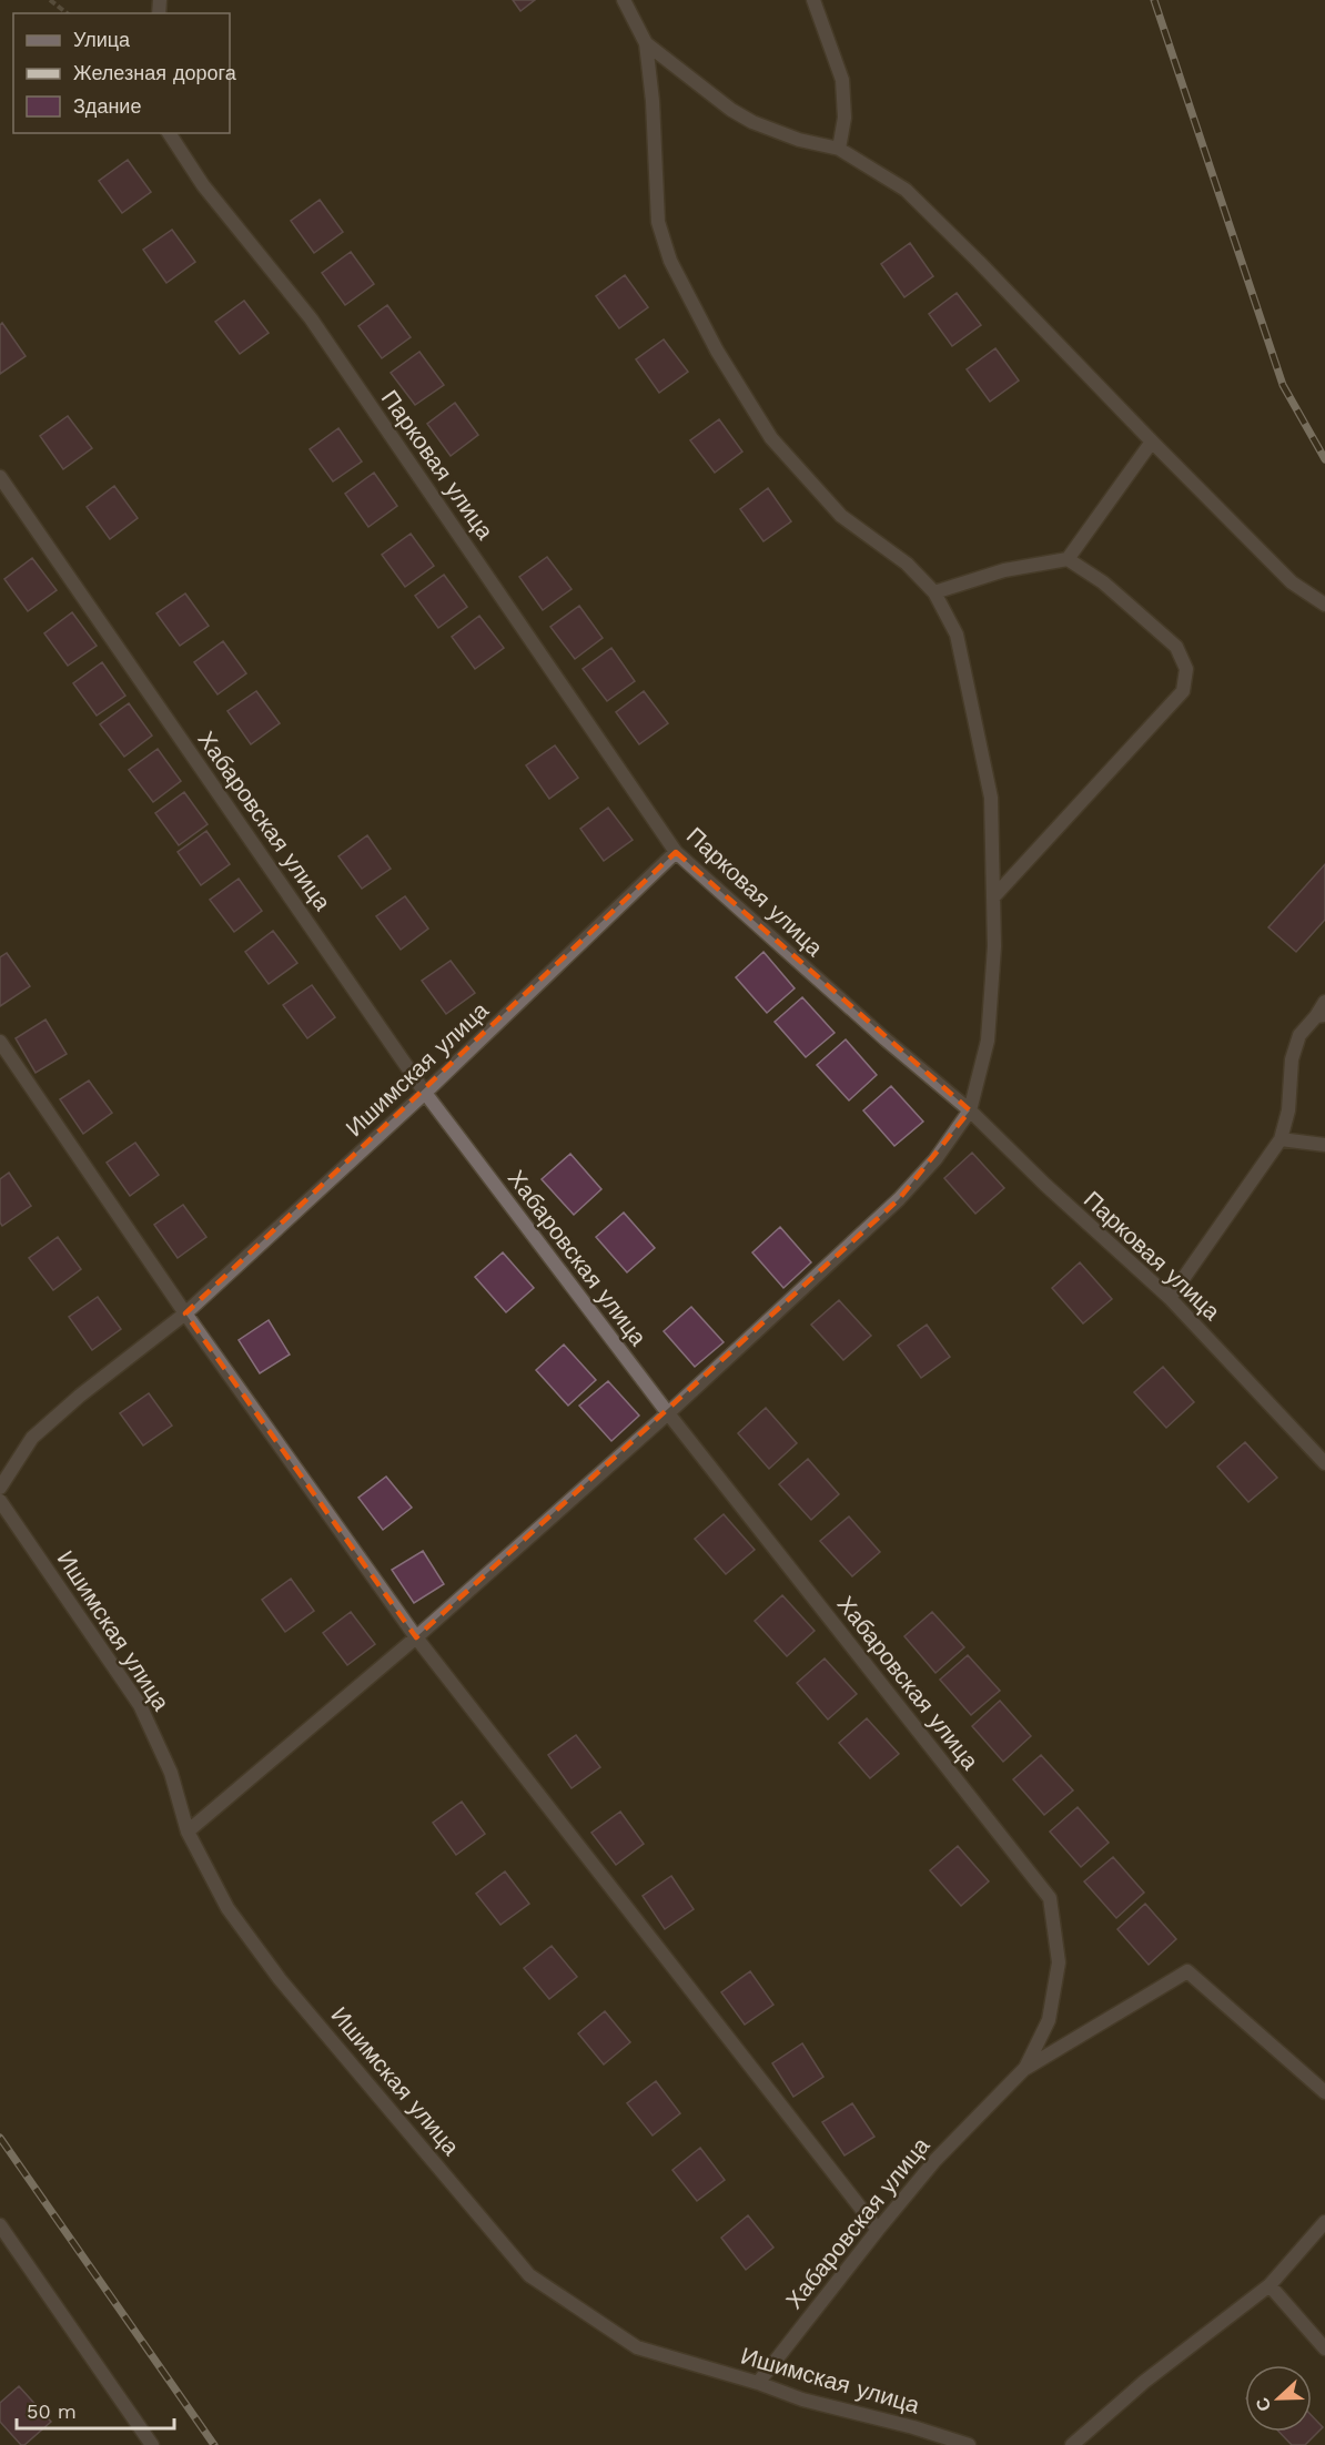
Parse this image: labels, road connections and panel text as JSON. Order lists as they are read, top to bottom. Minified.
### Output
{"streets":{"street":["Парковая улица","Хабаровская улица","Ишимская улица"]},"crossings":[["Парковая улица","Ишимская улица"],["Хабаровская улица","Ишимская улица"]],"legend":["Улица","Железная дорога","Здание"],"scale_bar":"50 m","north":"left"}
